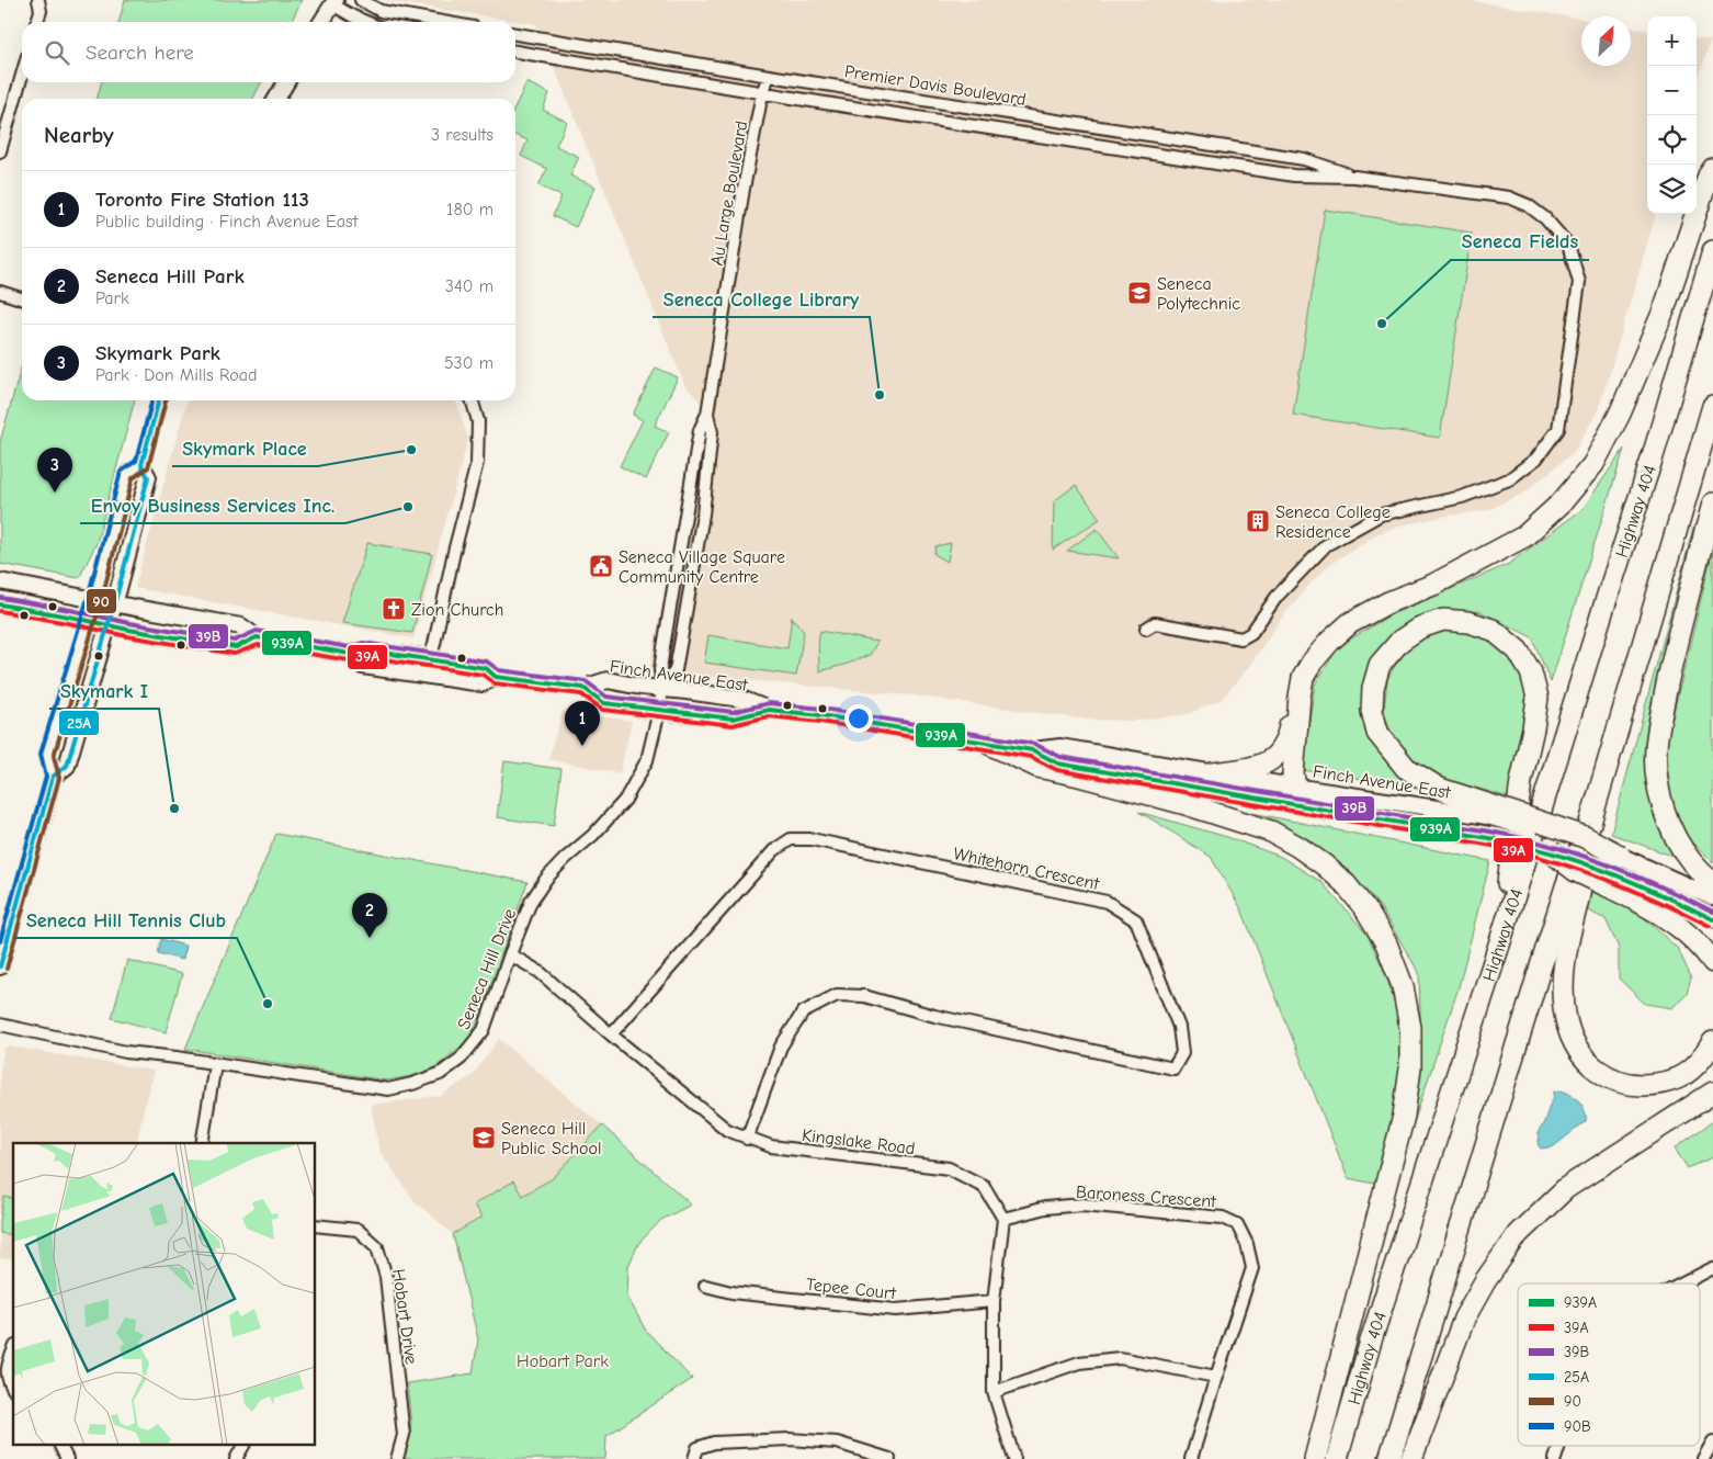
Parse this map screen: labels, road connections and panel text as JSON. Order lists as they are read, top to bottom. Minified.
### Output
{"streets":{"highway":["Highway 404"],"main road":["Finch Avenue East"],"street":["Premier Davis Boulevard","Au Large Boulevard","Whitehorn Crescent","Seneca Hill Drive","Kingslake Road","Baroness Crescent","Tepee Court","Hobart Drive"]},"crossings":[["Premier Davis Boulevard","Au Large Boulevard"],["Au Large Boulevard","Finch Avenue East"],["Au Large Boulevard","Seneca Hill Drive"],["Finch Avenue East","Seneca Hill Drive"],["Whitehorn Crescent","Kingslake Road"],["Seneca Hill Drive","Kingslake Road"],["Kingslake Road","Baroness Crescent"]],"parks":["Hobart Park"],"places":{"school or university":["Seneca Polytechnic","Seneca Hill Public School"],"other":["Seneca Fields","Seneca College Library","Skymark Place","Envoy Business Services Inc.","Skymark I","Seneca Hill Tennis Club"],"building":["Seneca College Residence"],"public building":["Seneca Village Square Community Centre"],"church":["Zion Church"]},"lines":["transit line 25A","transit line 90","transit line 90B","transit line 39B","transit line 939A","transit line 39A"],"legend":["939A","39A","39B","25A","90","90B"],"north":"top right","page":{"map_buttons":["+","−"],"search":"Search here","heading":["Nearby","3 results"],"list":[{"mark":"1","name":"Toronto Fire Station 113","note":"Public building · Finch Avenue East","value":"180 m"},{"mark":"2","name":"Seneca Hill Park","note":"Park","value":"340 m"},{"mark":"3","name":"Skymark Park","note":"Park · Don Mills Road","value":"530 m"}],"pins":["3","1","2"]}}
